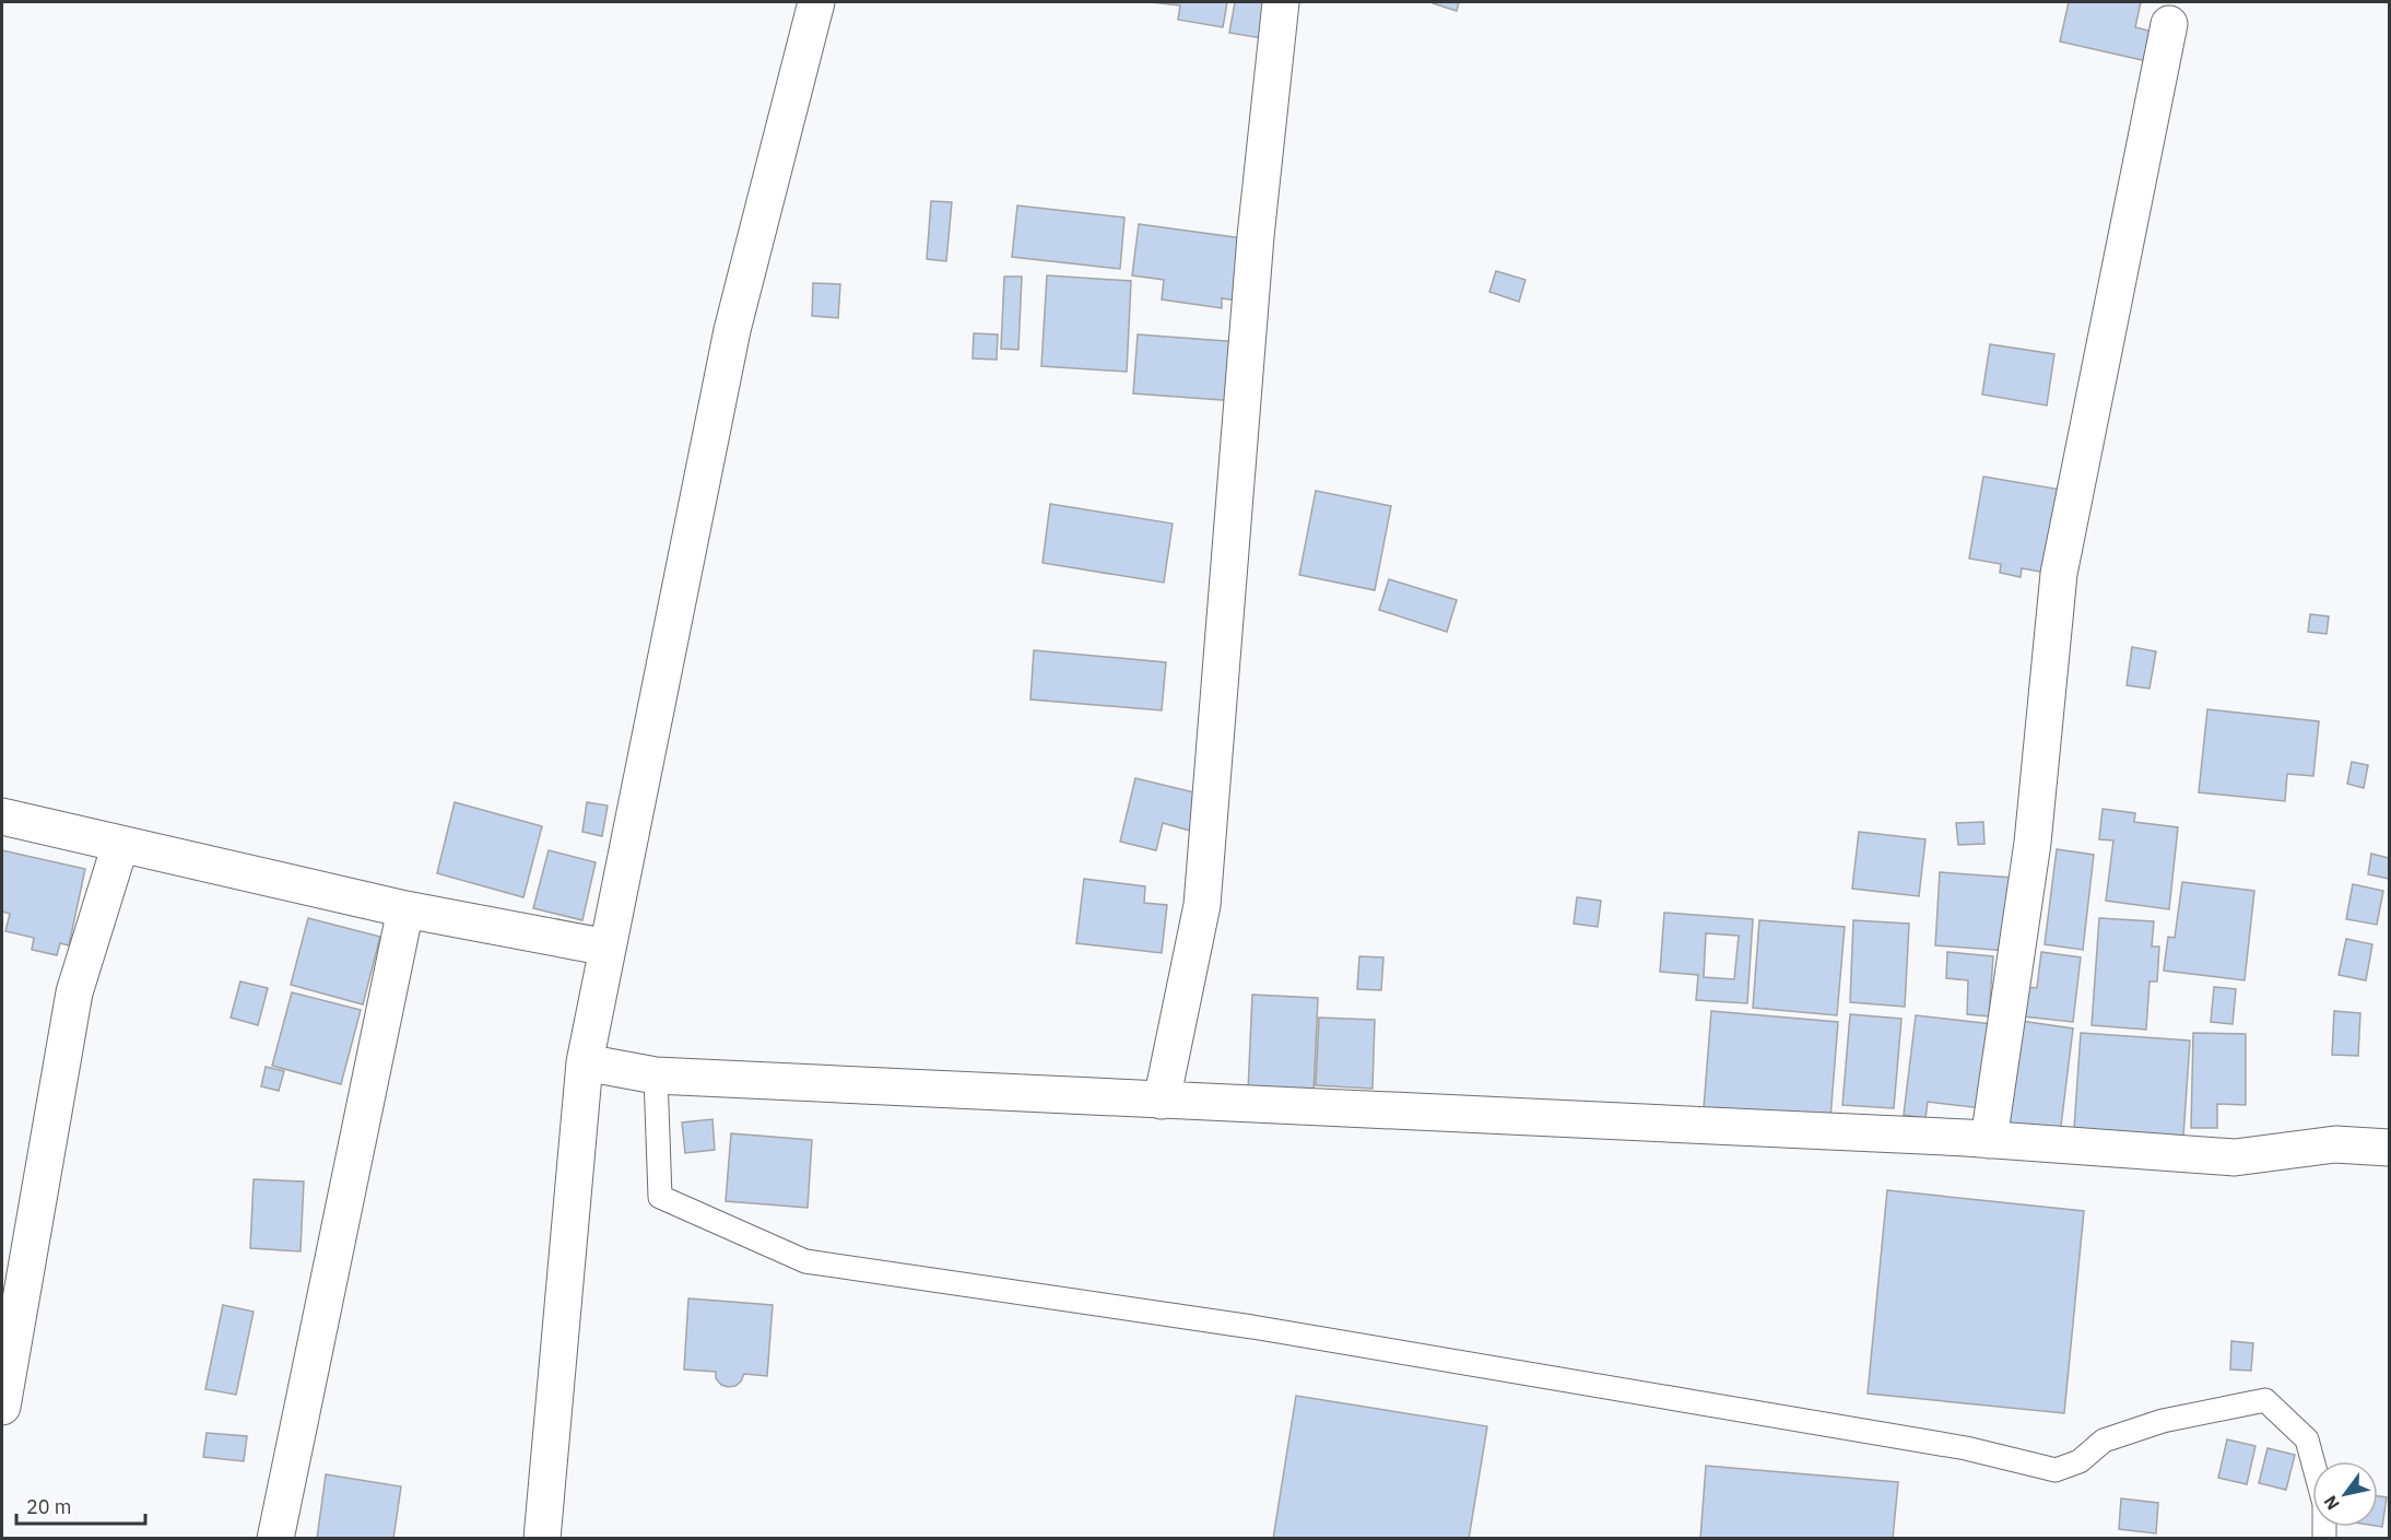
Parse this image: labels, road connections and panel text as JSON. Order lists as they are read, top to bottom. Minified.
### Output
{"scale_bar":"20 m","north":"bottom left"}
